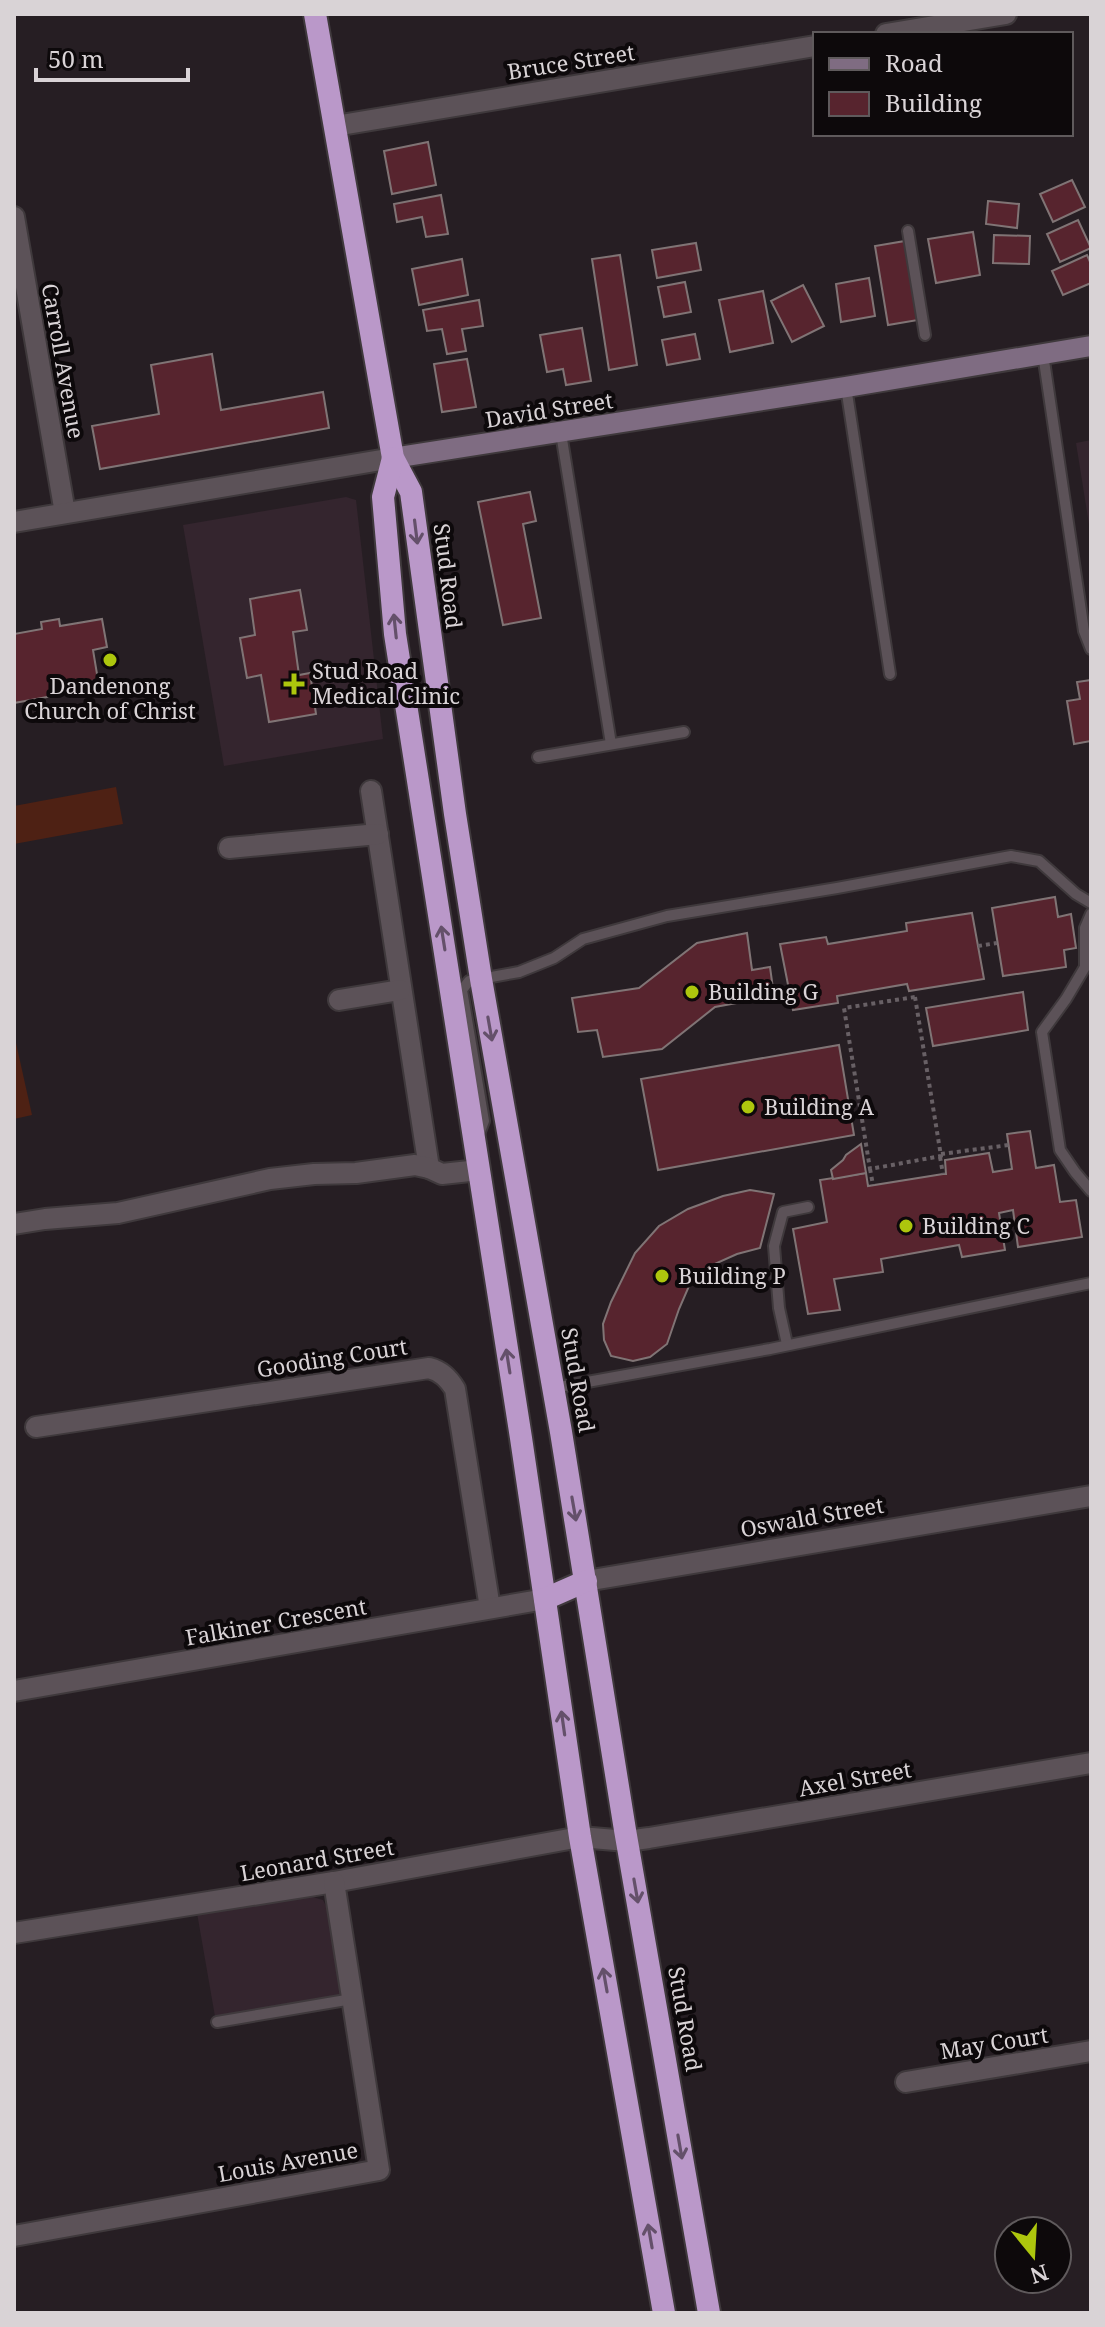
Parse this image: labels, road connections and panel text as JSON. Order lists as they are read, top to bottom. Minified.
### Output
{"streets":{"highway":["Stud Road","Oswald Street"],"main road":["David Street"],"street":["Bruce Street","Carroll Avenue","Gooding Court","Falkiner Crescent","Axel Street","Leonard Street","May Court","Louis Avenue"]},"crossings":[["Bruce Street","Stud Road"],["Carroll Avenue","David Street"],["David Street","Stud Road"],["Stud Road","Oswald Street"],["Stud Road","Falkiner Crescent"],["Stud Road","Axel Street"],["Stud Road","Leonard Street"],["Gooding Court","Falkiner Crescent"],["Oswald Street","Falkiner Crescent"],["Axel Street","Leonard Street"],["Leonard Street","Louis Avenue"]],"places":{"other":["Dandenong Church of Christ","Building G","Building A","Building C","Building P"],"health":["Stud Road Medical Clinic"]},"legend":["Road","Building"],"scale_bar":"50 m","north":"bottom"}
